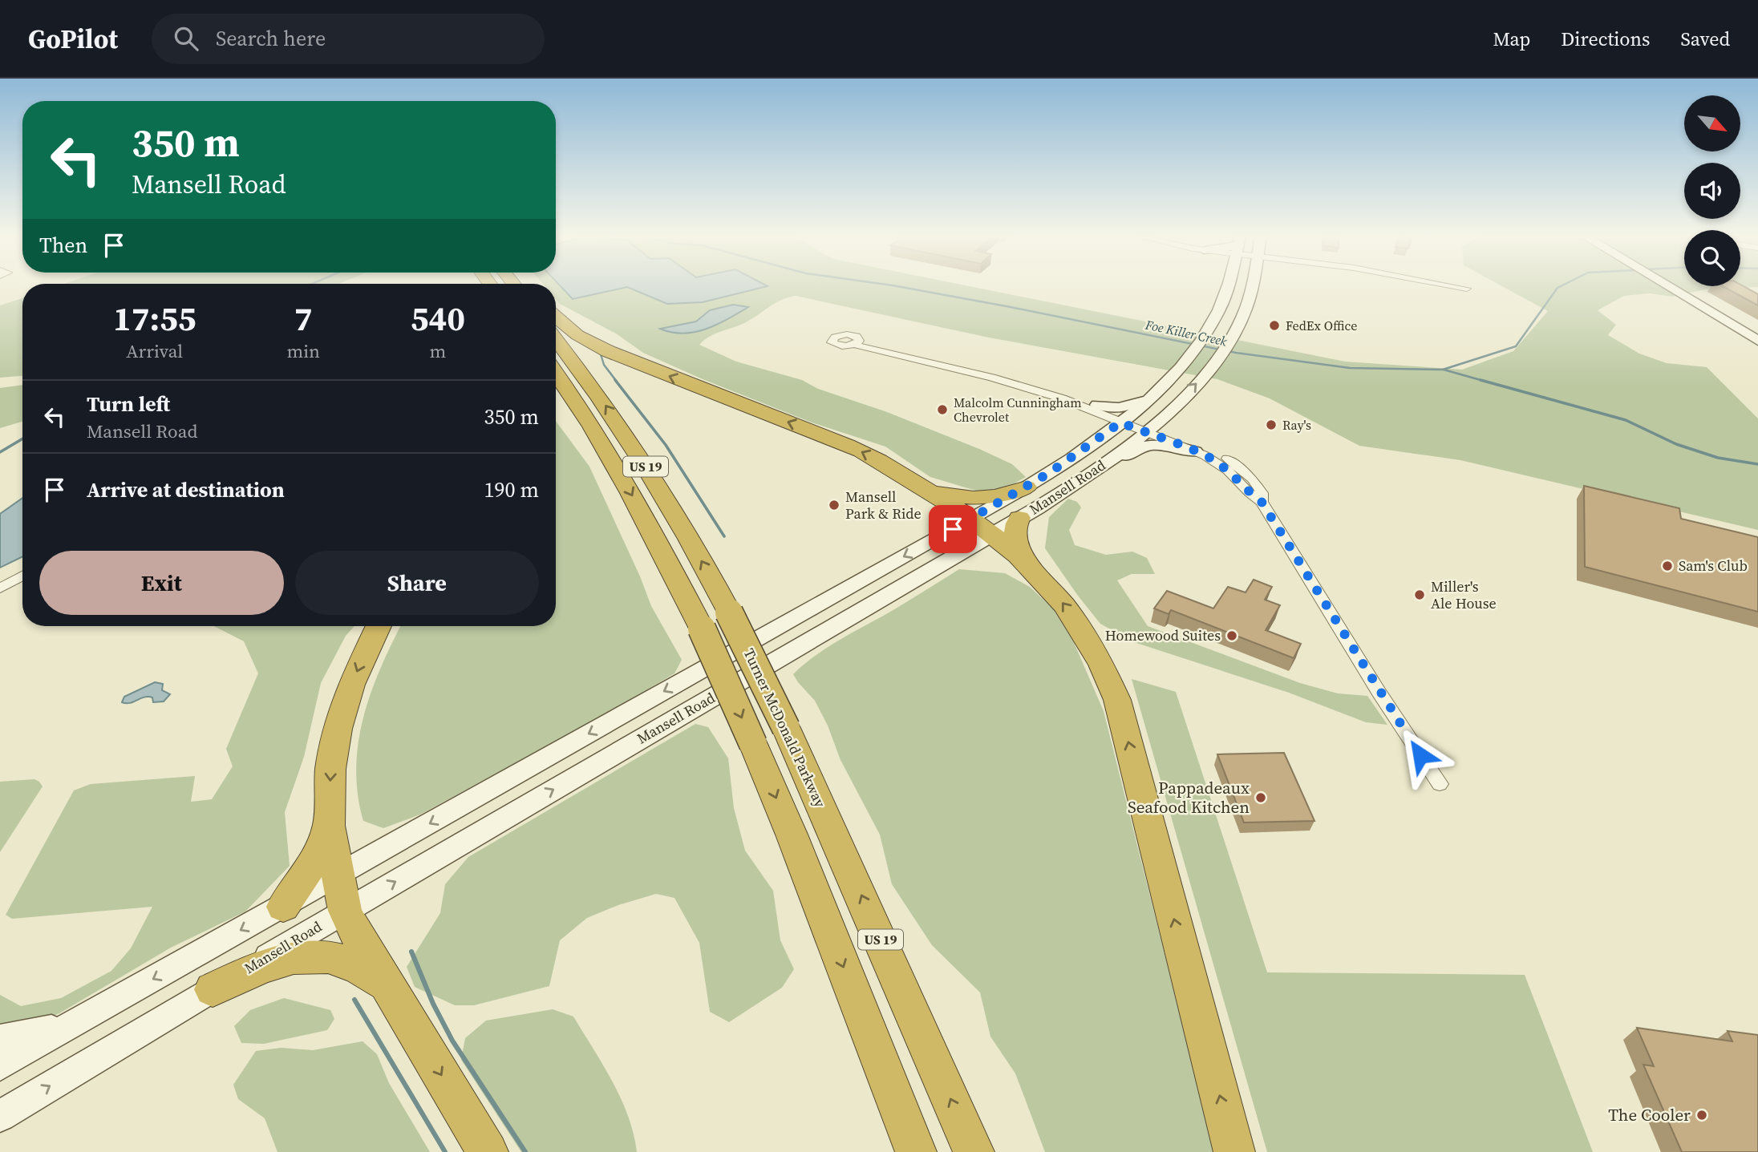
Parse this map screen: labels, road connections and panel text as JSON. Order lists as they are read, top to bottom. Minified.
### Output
{"streets":{"highway":["US 19","Turner McDonald Parkway"],"main road":["Mansell Road"]},"water":["Foe Killer Creek"],"places":["FedEx Office","Malcolm Cunningham Chevrolet","Ray's","Mansell Park & Ride","Sam's Club","Miller's Ale House","Homewood Suites","Pappadeaux Seafood Kitchen","The Cooler"],"north":"bottom right","page":{"header":"GoPilot","search":"Search here","nav":["Map","Directions","Saved"],"turn":["350 m","Mansell Road"],"then":"Then","eta":["17:55","Arrival","7","min","540","m"],"list":[{"name":"Turn left","note":"Mansell Road","value":"350 m"},{"name":"Arrive at destination","value":"190 m"}],"buttons":["Exit","Share"]}}
